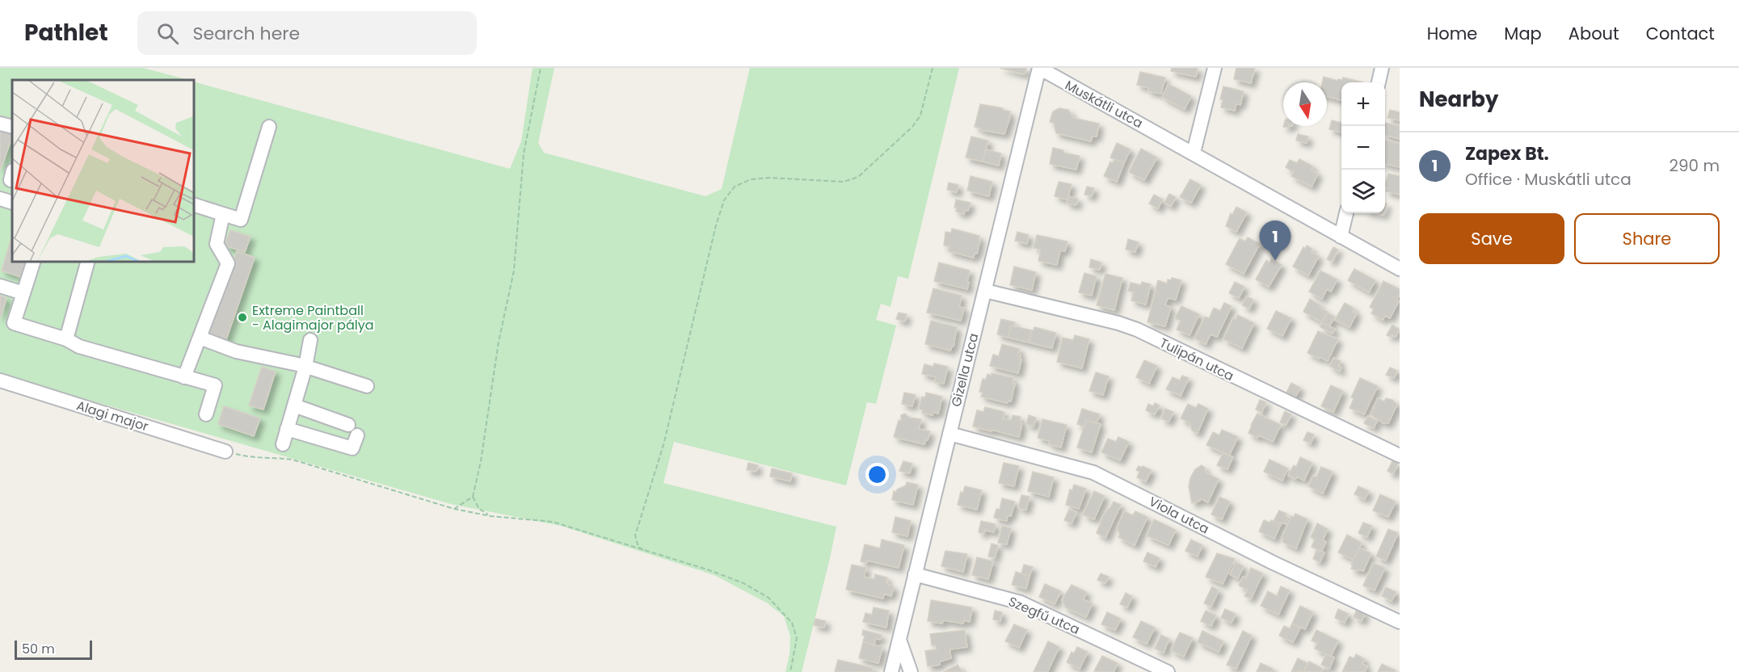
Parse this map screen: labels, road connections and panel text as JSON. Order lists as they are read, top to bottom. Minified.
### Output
{"streets":{"street":["Muskátli utca","Tulipán utca","Gizella utca","Alagi major","Viola utca","Szegfű utca"]},"crossings":[["Muskátli utca","Gizella utca"],["Tulipán utca","Gizella utca"],["Gizella utca","Viola utca"],["Gizella utca","Szegfű utca"]],"places":["Extreme Paintball - Alagimajor pálya"],"scale_bar":"50 m","north":"bottom","page":{"header":"Pathlet","search":"Search here","nav":["Home","Map","About","Contact"],"heading":"Nearby","map_buttons":["+","−"],"list":[{"mark":"1","name":"Zapex Bt.","note":"Office · Muskátli utca","value":"290 m"}],"buttons":["Save","Share"],"pins":"1","scale":"50 m"}}
